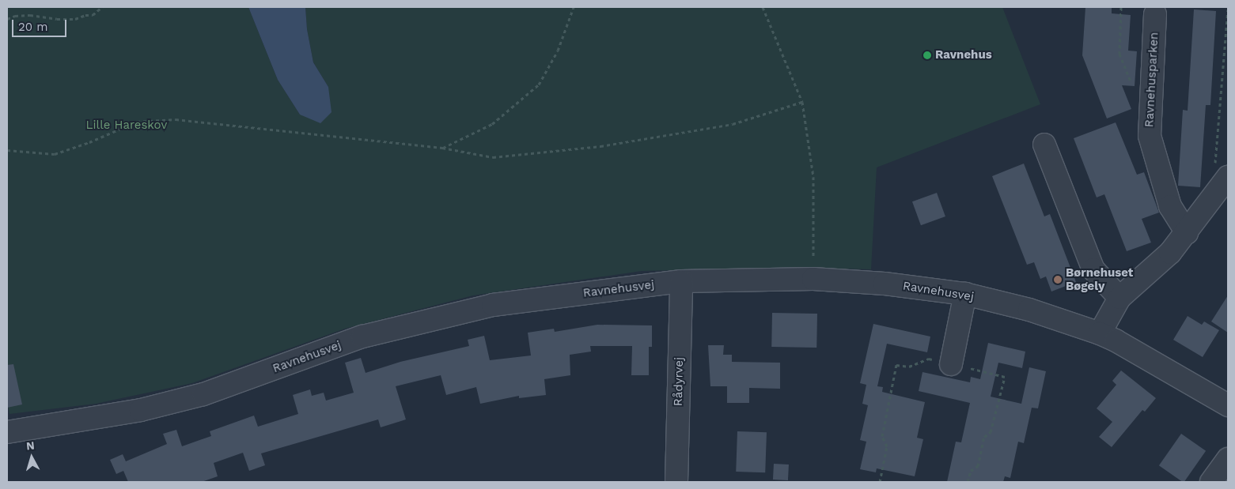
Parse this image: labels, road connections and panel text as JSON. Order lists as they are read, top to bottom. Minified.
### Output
{"streets":{"street":["Ravnehusparken","Ravnehusvej","Rådyrvej"]},"crossings":[["Ravnehusvej","Rådyrvej"]],"parks":["Lille Hareskov"],"places":["Ravnehus","Børnehuset Bøgely"],"scale_bar":"20 m","north":"top"}
